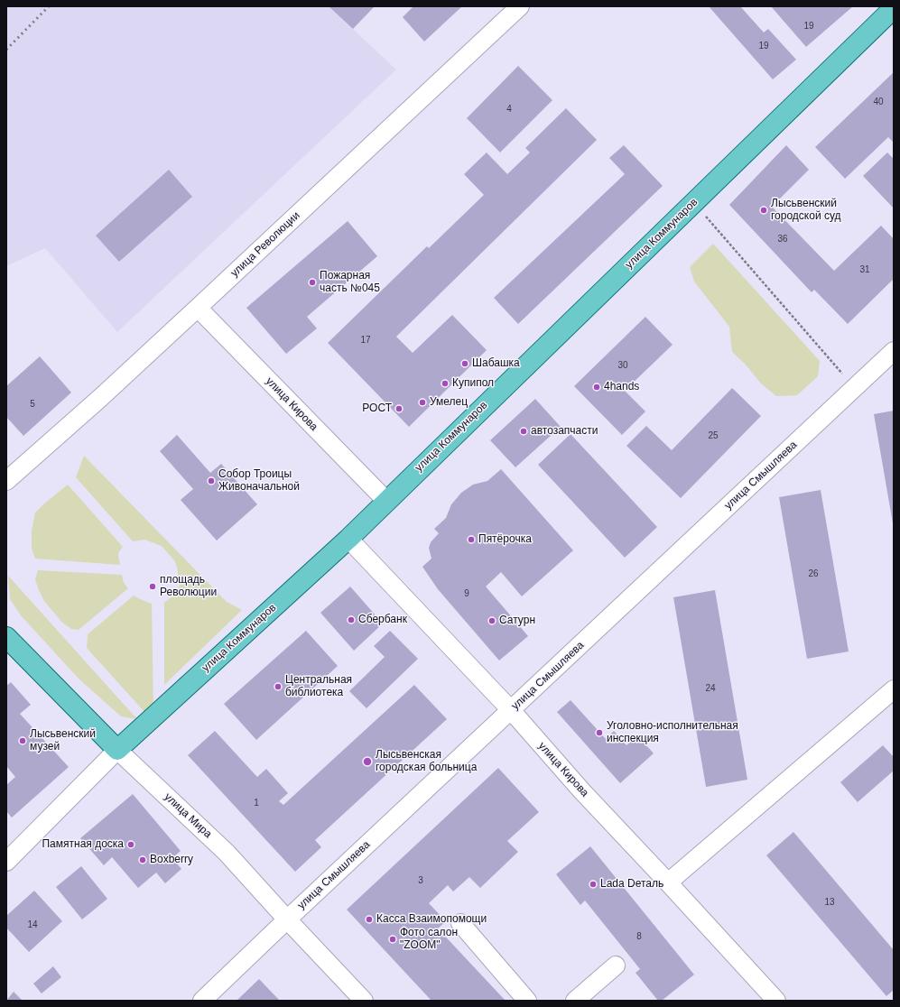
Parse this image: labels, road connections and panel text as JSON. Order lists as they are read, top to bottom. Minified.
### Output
{"streets":{"main road":["улица Коммунаров","улица Мира"],"street":["улица Революции","улица Кирова","улица Смышляева"]},"crossings":[["улица Коммунаров","улица Кирова"],["улица Коммунаров","улица Мира"],["улица Революции","улица Кирова"],["улица Кирова","улица Смышляева"],["улица Смышляева","улица Мира"]],"places":["Лысьвенский городской суд","Пожарная часть №045","Шабашка","Купипол","4hands","Умелец","РОСТ","автозапчасти","Собор Троицы Живоначальной","Пятёрочка","площадь Революции","Сбербанк","Сатурн","Центральная библиотека","Уголовно-исполнительная инспекция","Лысьвенский музей","Лысьвенская городская больница","Памятная доска","Boxberry","Lada Dеталь","Касса Взаимопомощи","Фото салон \"ZOOM\""],"house_numbers":["19","19","40","4","36","31","17","30","5","25","26","9","24","1","3","13","14","8"]}
